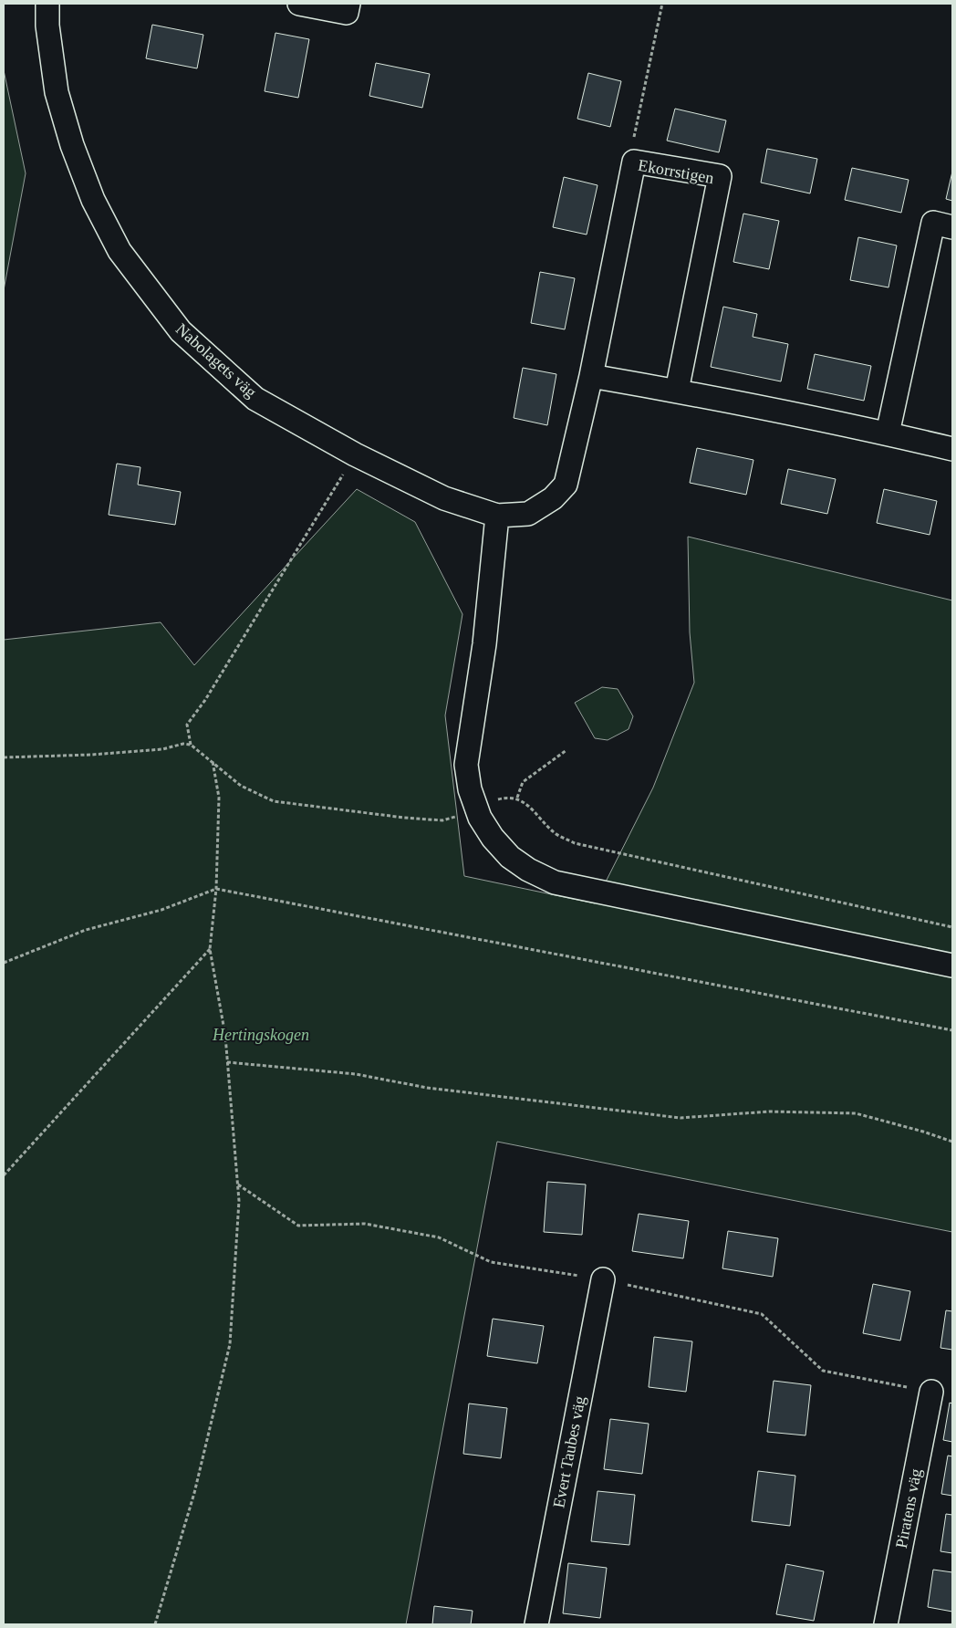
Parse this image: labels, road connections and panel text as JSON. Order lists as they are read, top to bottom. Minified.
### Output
{"streets":{"street":["Ekorrstigen","Nabolagets väg","Evert Taubes väg","Piratens väg"]},"crossings":[["Ekorrstigen","Nabolagets väg"]],"parks":["Hertingskogen"]}
